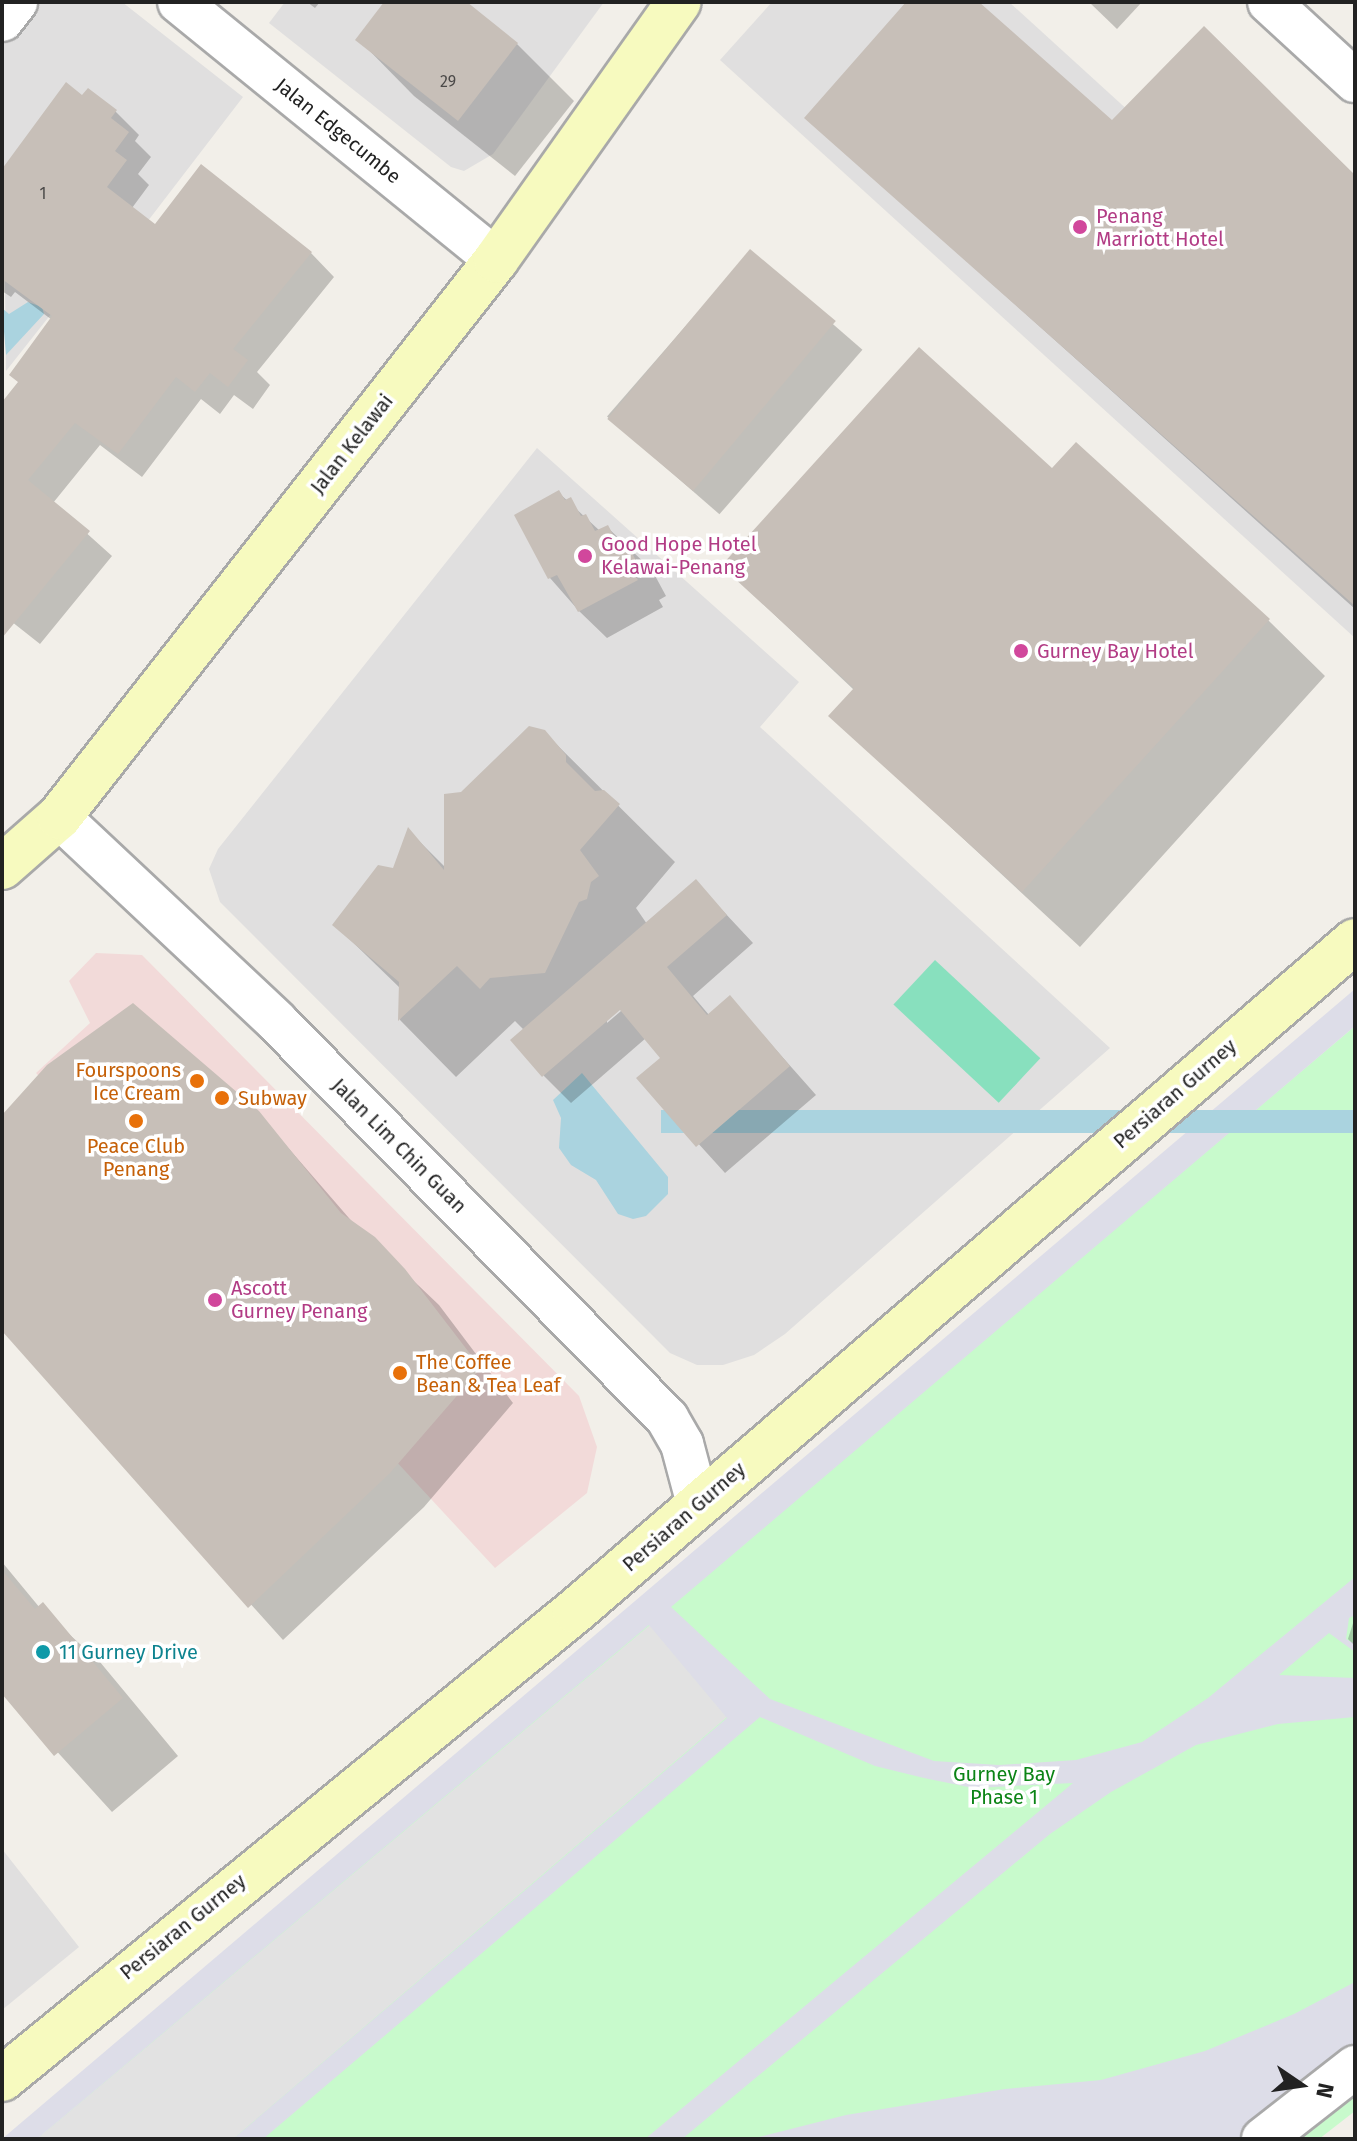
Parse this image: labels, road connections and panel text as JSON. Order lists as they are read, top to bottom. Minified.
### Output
{"streets":{"main road":["Jalan Kelawai","Persiaran Gurney"],"street":["Jalan Edgecumbe","Jalan Lim Chin Guan"]},"crossings":[["Jalan Edgecumbe","Jalan Kelawai"],["Jalan Kelawai","Jalan Lim Chin Guan"],["Persiaran Gurney","Jalan Lim Chin Guan"]],"parks":["Gurney Bay Phase 1"],"places":["Penang Marriott Hotel","Good Hope Hotel Kelawai-Penang","Gurney Bay Hotel","Fourspoons Ice Cream","Subway","Peace Club Penang","Ascott Gurney Penang","The Coffee Bean & Tea Leaf","11 Gurney Drive"],"house_numbers":["29","1"],"north":"right"}
